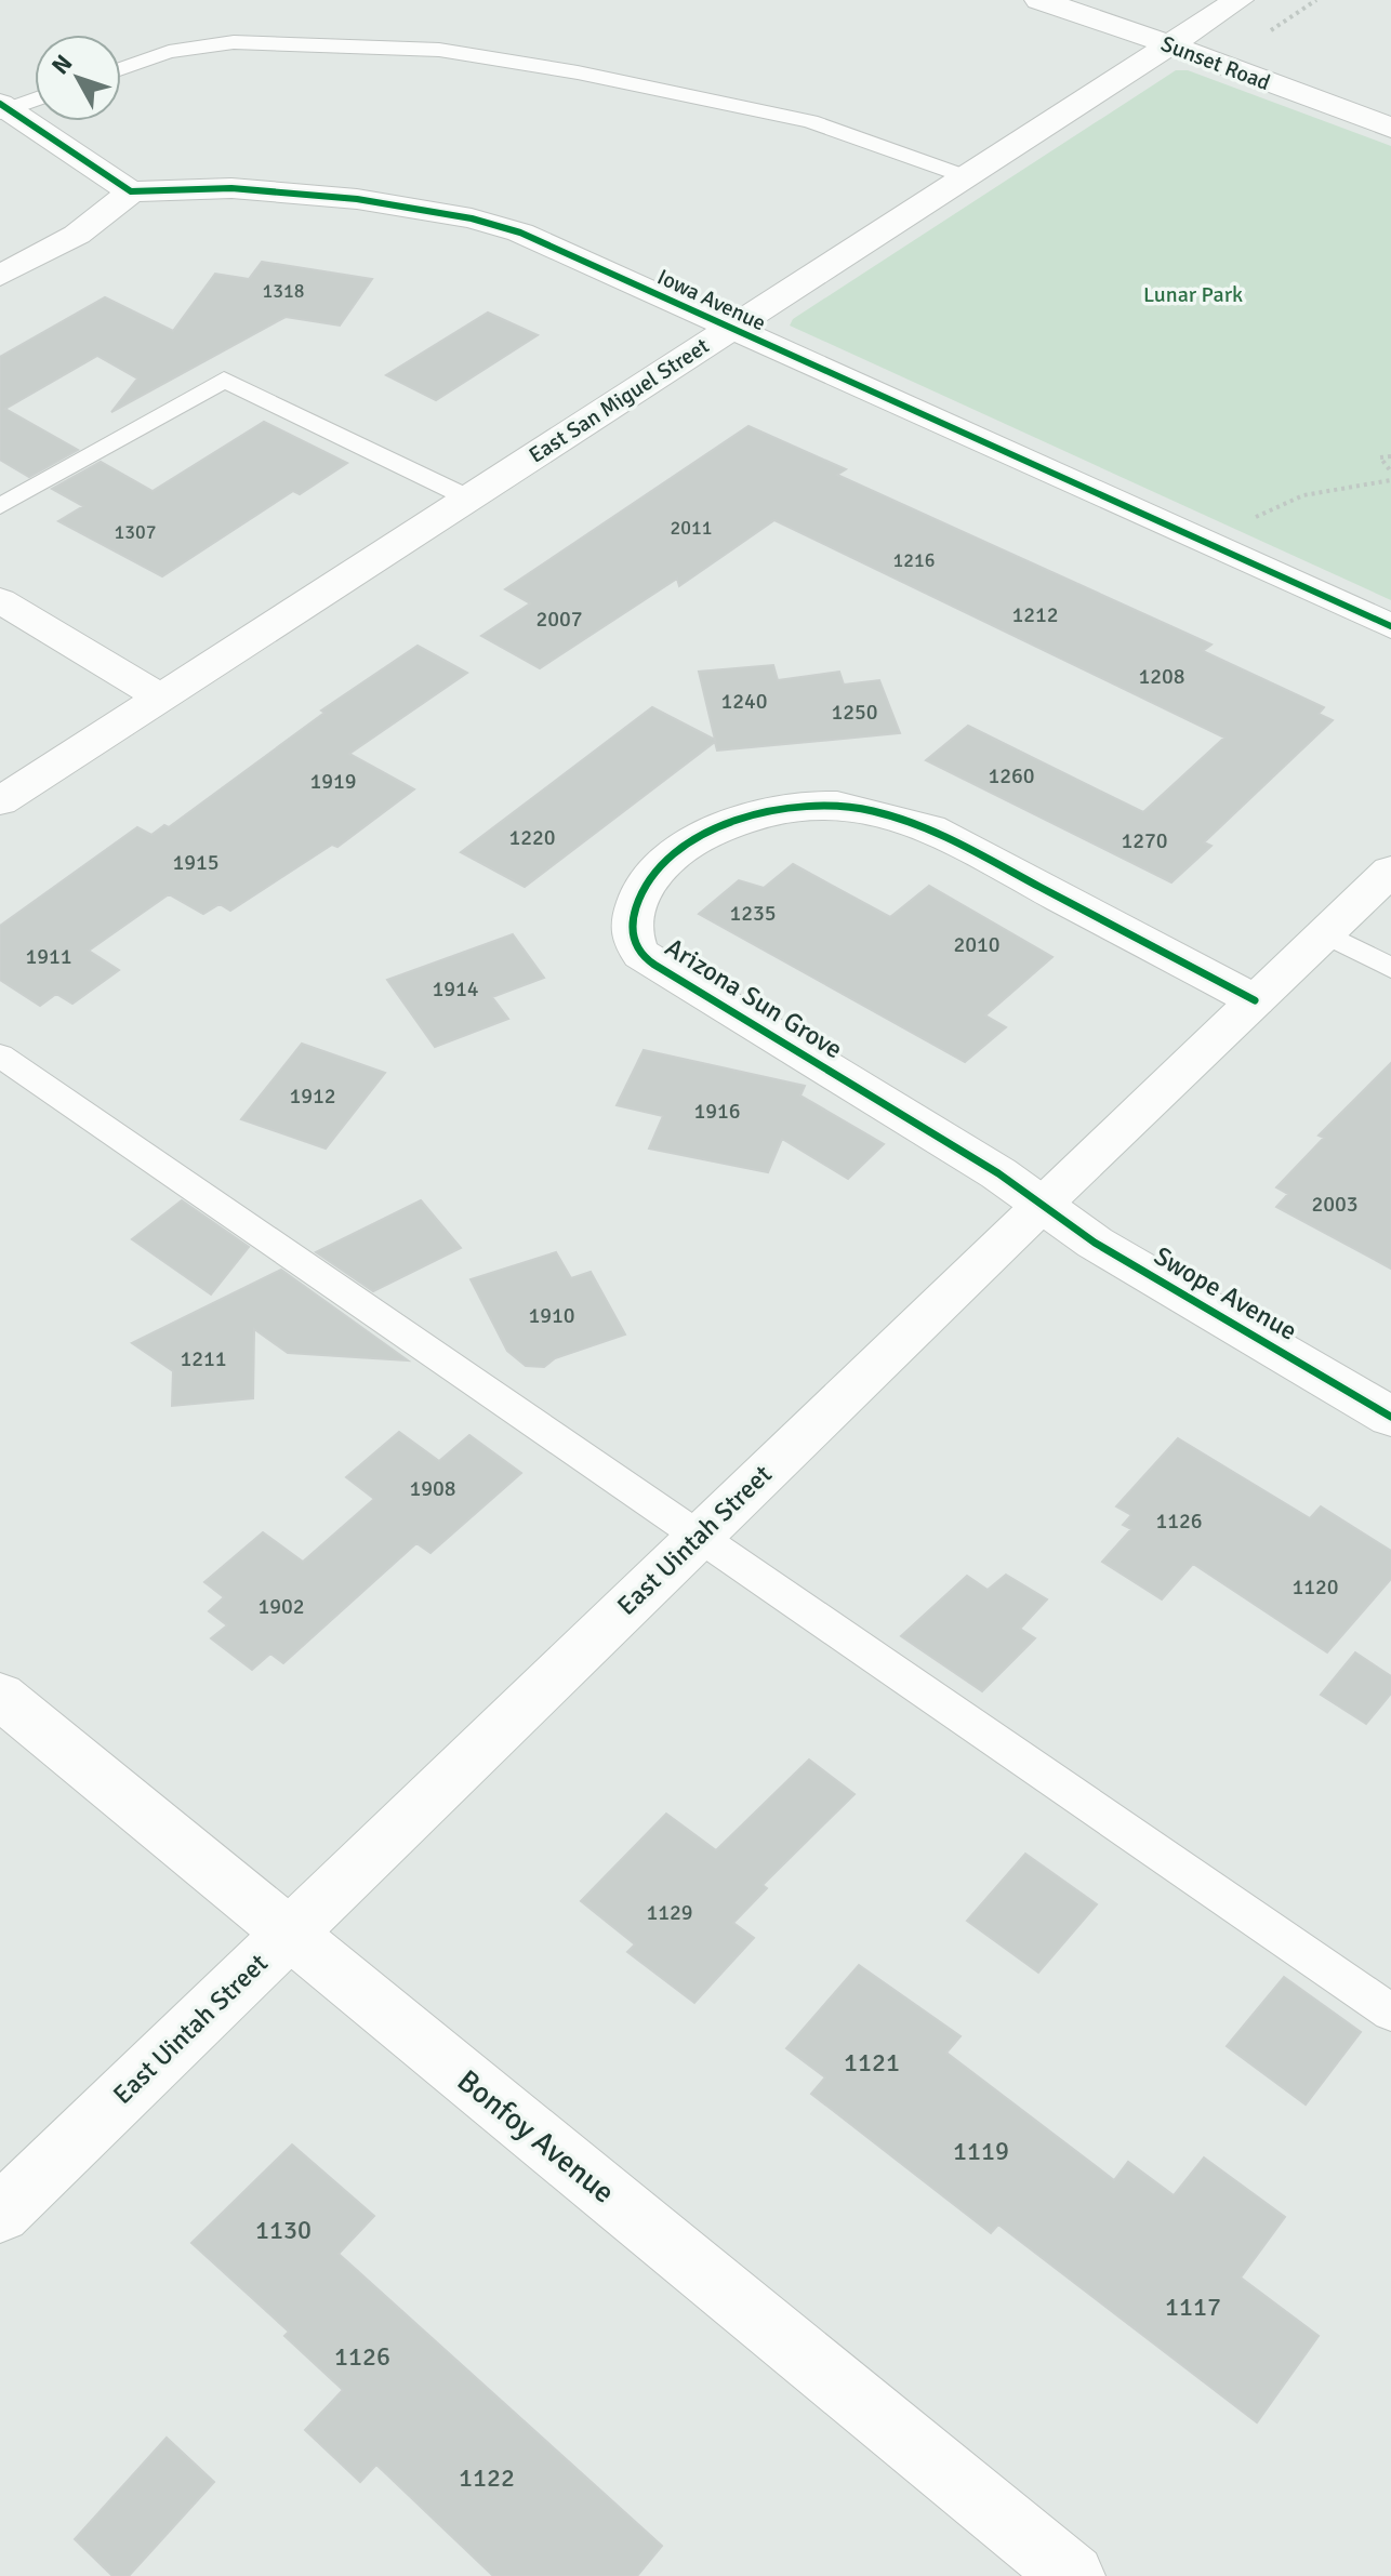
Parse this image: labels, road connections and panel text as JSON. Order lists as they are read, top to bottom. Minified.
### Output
{"streets":{"street":["Sunset Road","Iowa Avenue","East San Miguel Street","Arizona Sun Grove","Swope Avenue","East Uintah Street","Bonfoy Avenue"]},"crossings":[["Sunset Road","East San Miguel Street"],["Iowa Avenue","East San Miguel Street"],["Arizona Sun Grove","Swope Avenue"],["Arizona Sun Grove","East Uintah Street"],["Swope Avenue","East Uintah Street"],["East Uintah Street","Bonfoy Avenue"]],"parks":["Lunar Park"],"house_numbers":["1318","2011","1307","1216","1212","2007","1208","1240","1250","1260","1919","1220","1270","1915","1235","2010","1911","1914","1912","1916","2003","1910","1211","1908","1126","1120","1902","1129","1121","1119","1130","1117","1126","1122"],"north":"top left"}
